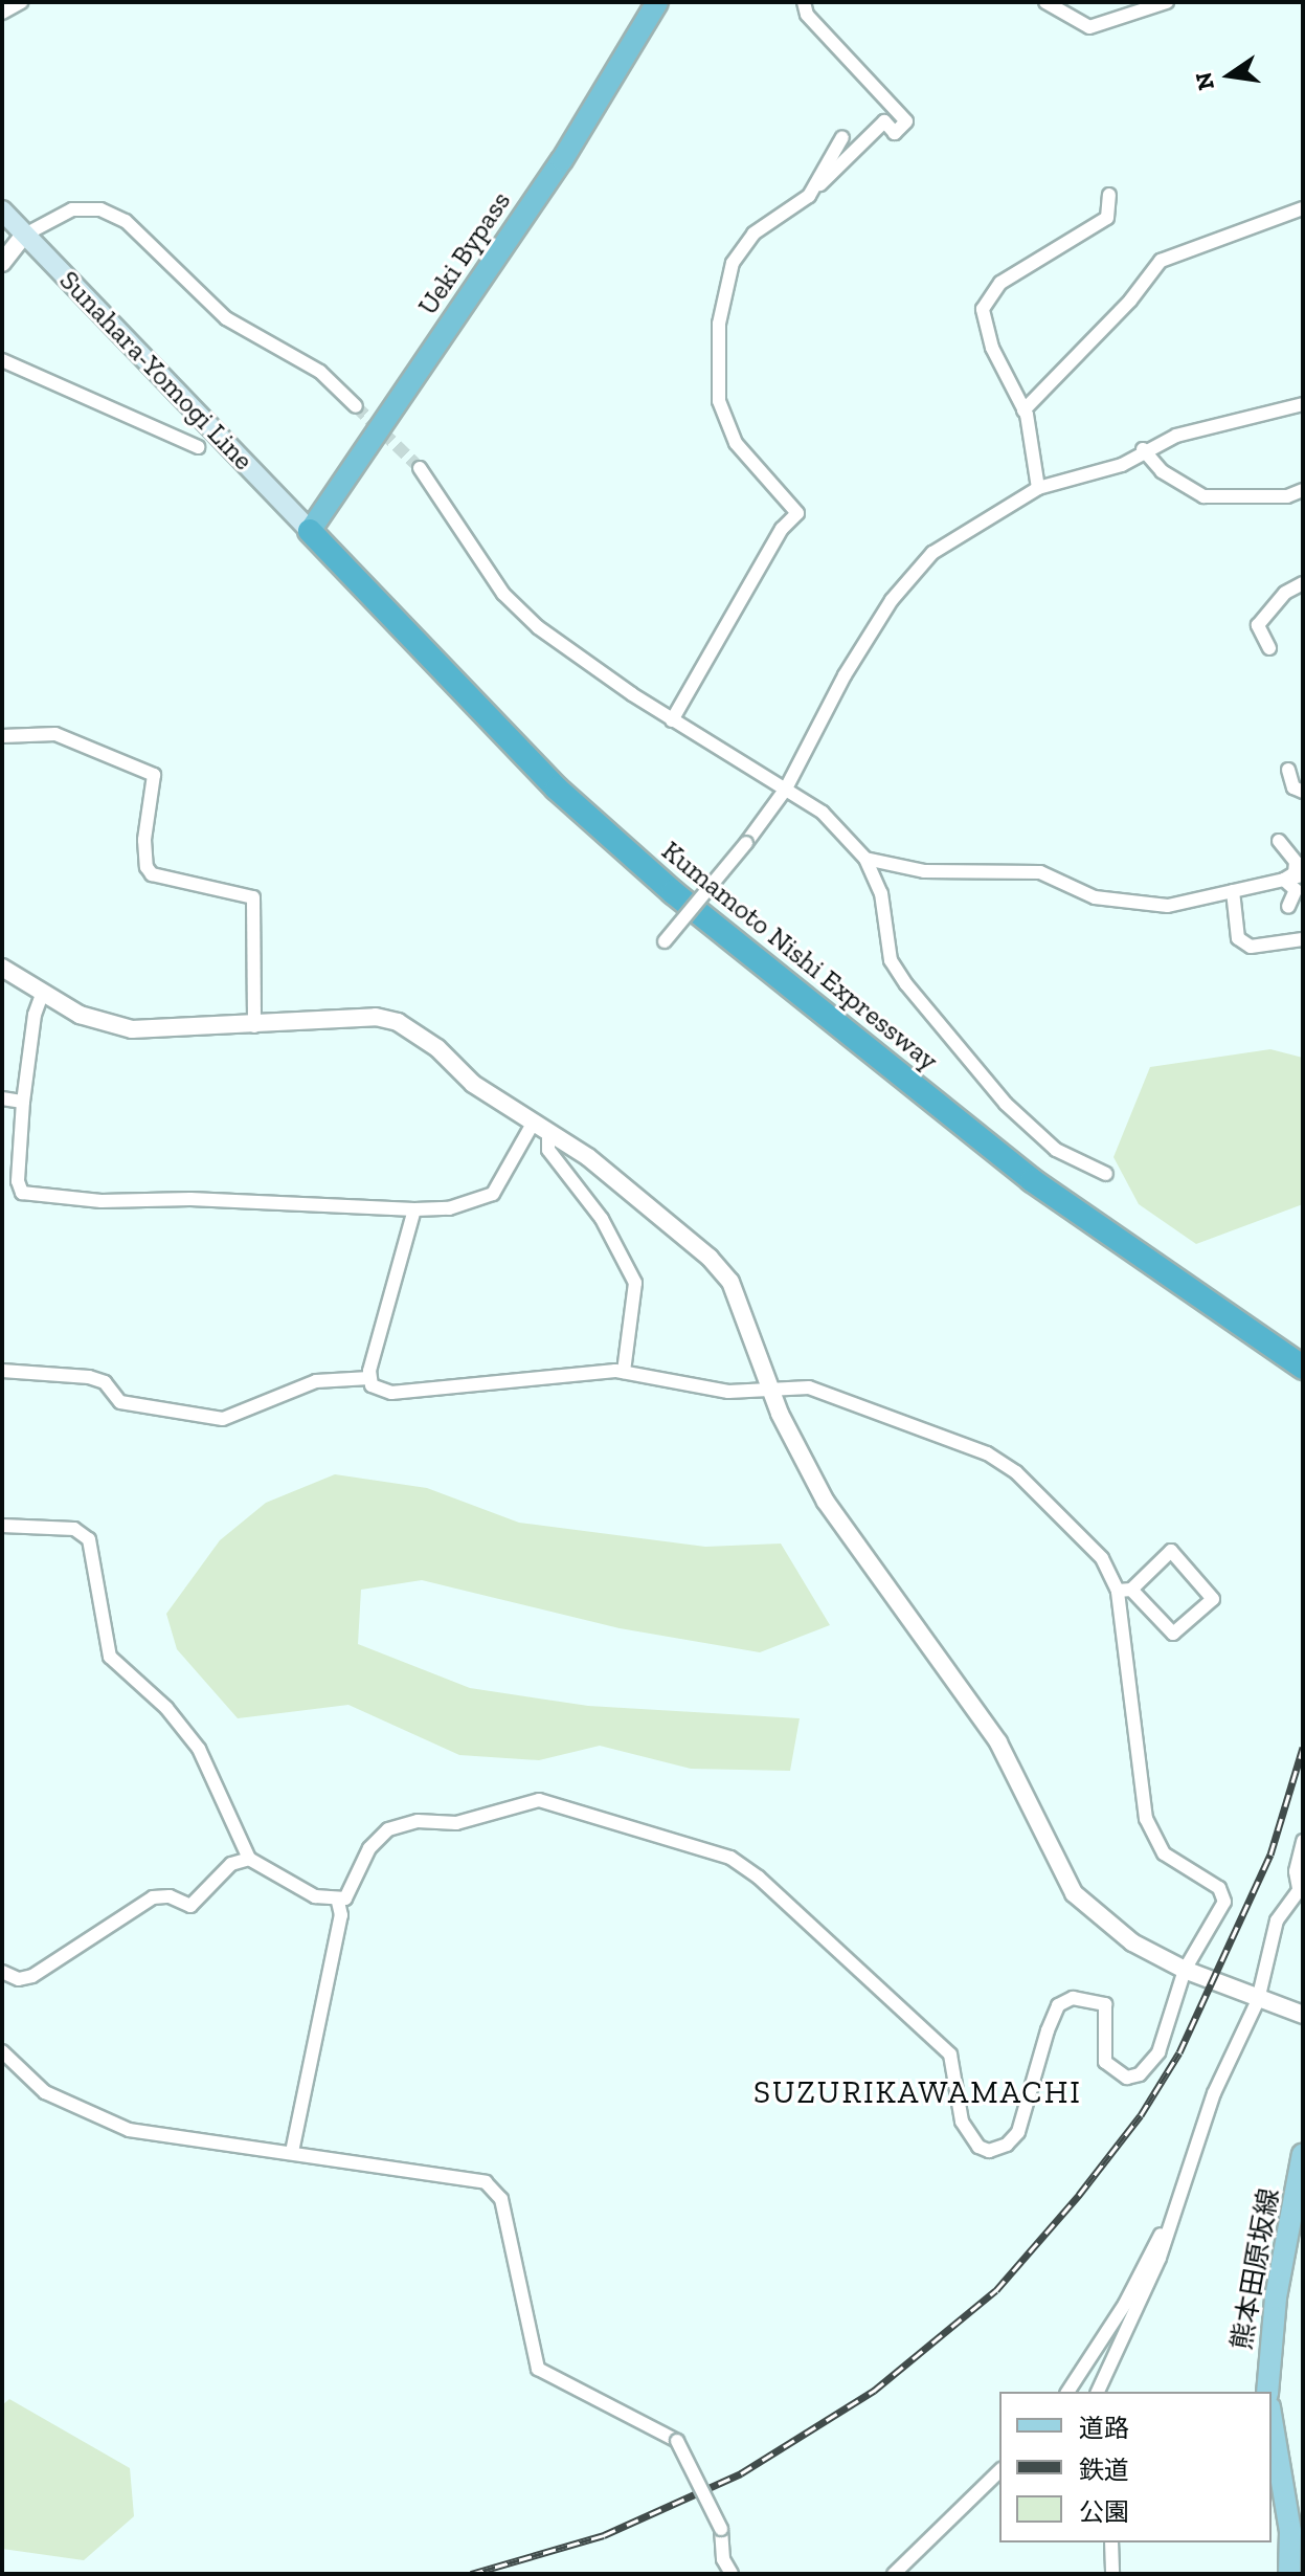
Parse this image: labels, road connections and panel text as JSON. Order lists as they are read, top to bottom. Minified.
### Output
{"streets":{"highway":["Ueki Bypass","Kumamoto Nishi Expressway"],"main road":["Sunahara-Yomogi Line","熊本田原坂線"]},"crossings":[["Ueki Bypass","Sunahara-Yomogi Line"],["Ueki Bypass","Kumamoto Nishi Expressway"],["Sunahara-Yomogi Line","Kumamoto Nishi Expressway"]],"districts":["SUZURIKAWAMACHI"],"legend":["道路","鉄道","公園"],"north":"left"}
